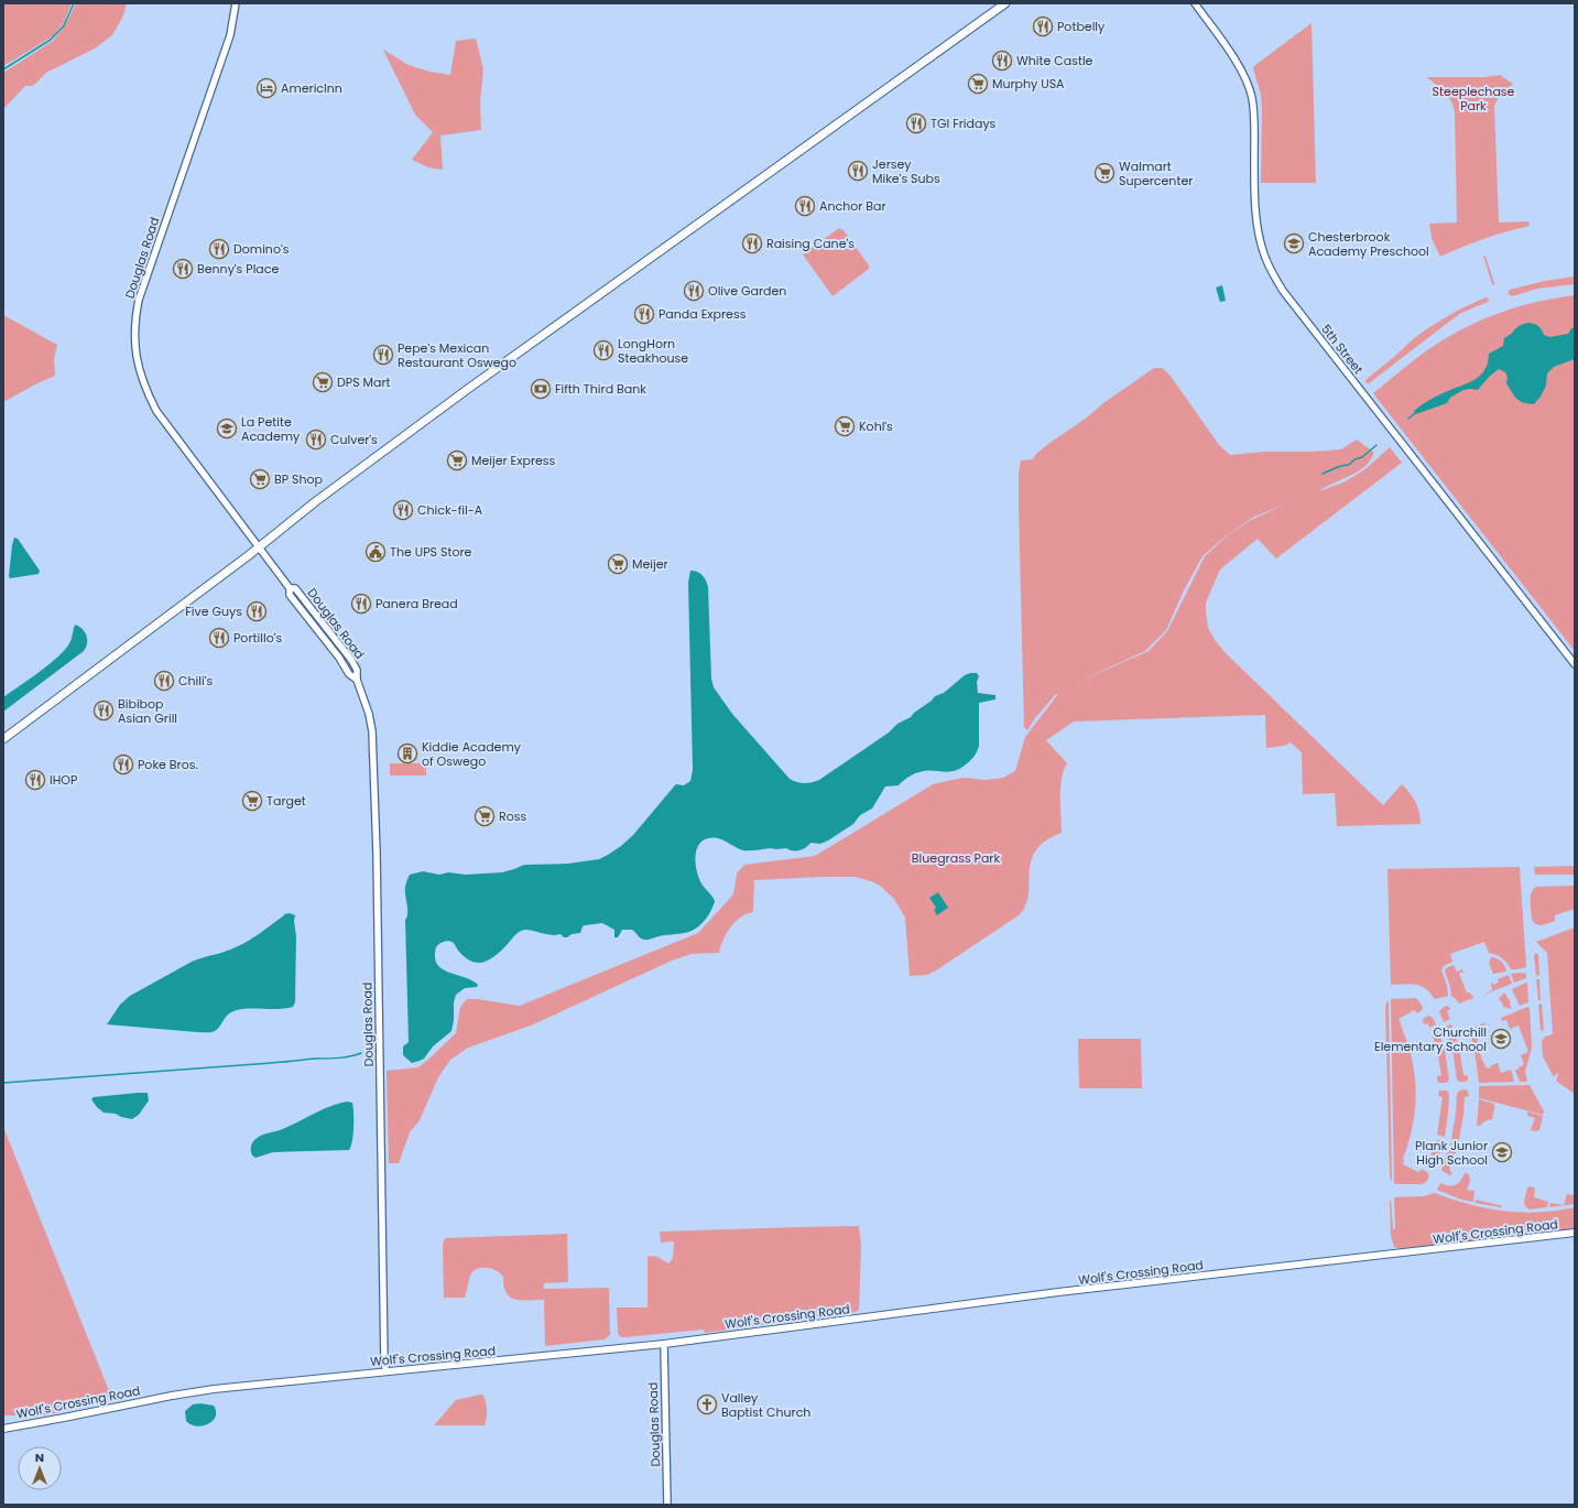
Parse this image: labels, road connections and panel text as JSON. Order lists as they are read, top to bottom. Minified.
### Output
{"streets":{"main road":["Wolf's Crossing Road"],"street":["Douglas Road","5th Street"]},"crossings":[["Douglas Road","Wolf's Crossing Road"]],"parks":["Steeplechase Park","Bluegrass Park"],"places":{"restaurant":["Potbelly","White Castle","TGI Fridays","Jersey Mike's Subs","Anchor Bar","Raising Cane's","Domino's","Benny's Place","Olive Garden","Panda Express","LongHorn Steakhouse","Pepe's Mexican Restaurant Oswego","Culver's","Chick-fil-A","Panera Bread","Five Guys","Portillo's","Chili's","Bibibop Asian Grill","Poke Bros.","IHOP"],"supermarket":["Murphy USA","Walmart Supercenter","DPS Mart","Kohl's","Meijer Express","BP Shop","Meijer","Target","Ross"],"hotel":["AmericInn"],"school or university":["Chesterbrook Academy Preschool","La Petite Academy","Churchill Elementary School","Plank Junior High School"],"bank":["Fifth Third Bank"],"public building":["The UPS Store"],"building":["Kiddie Academy of Oswego"],"church":["Valley Baptist Church"]},"north":"top"}
